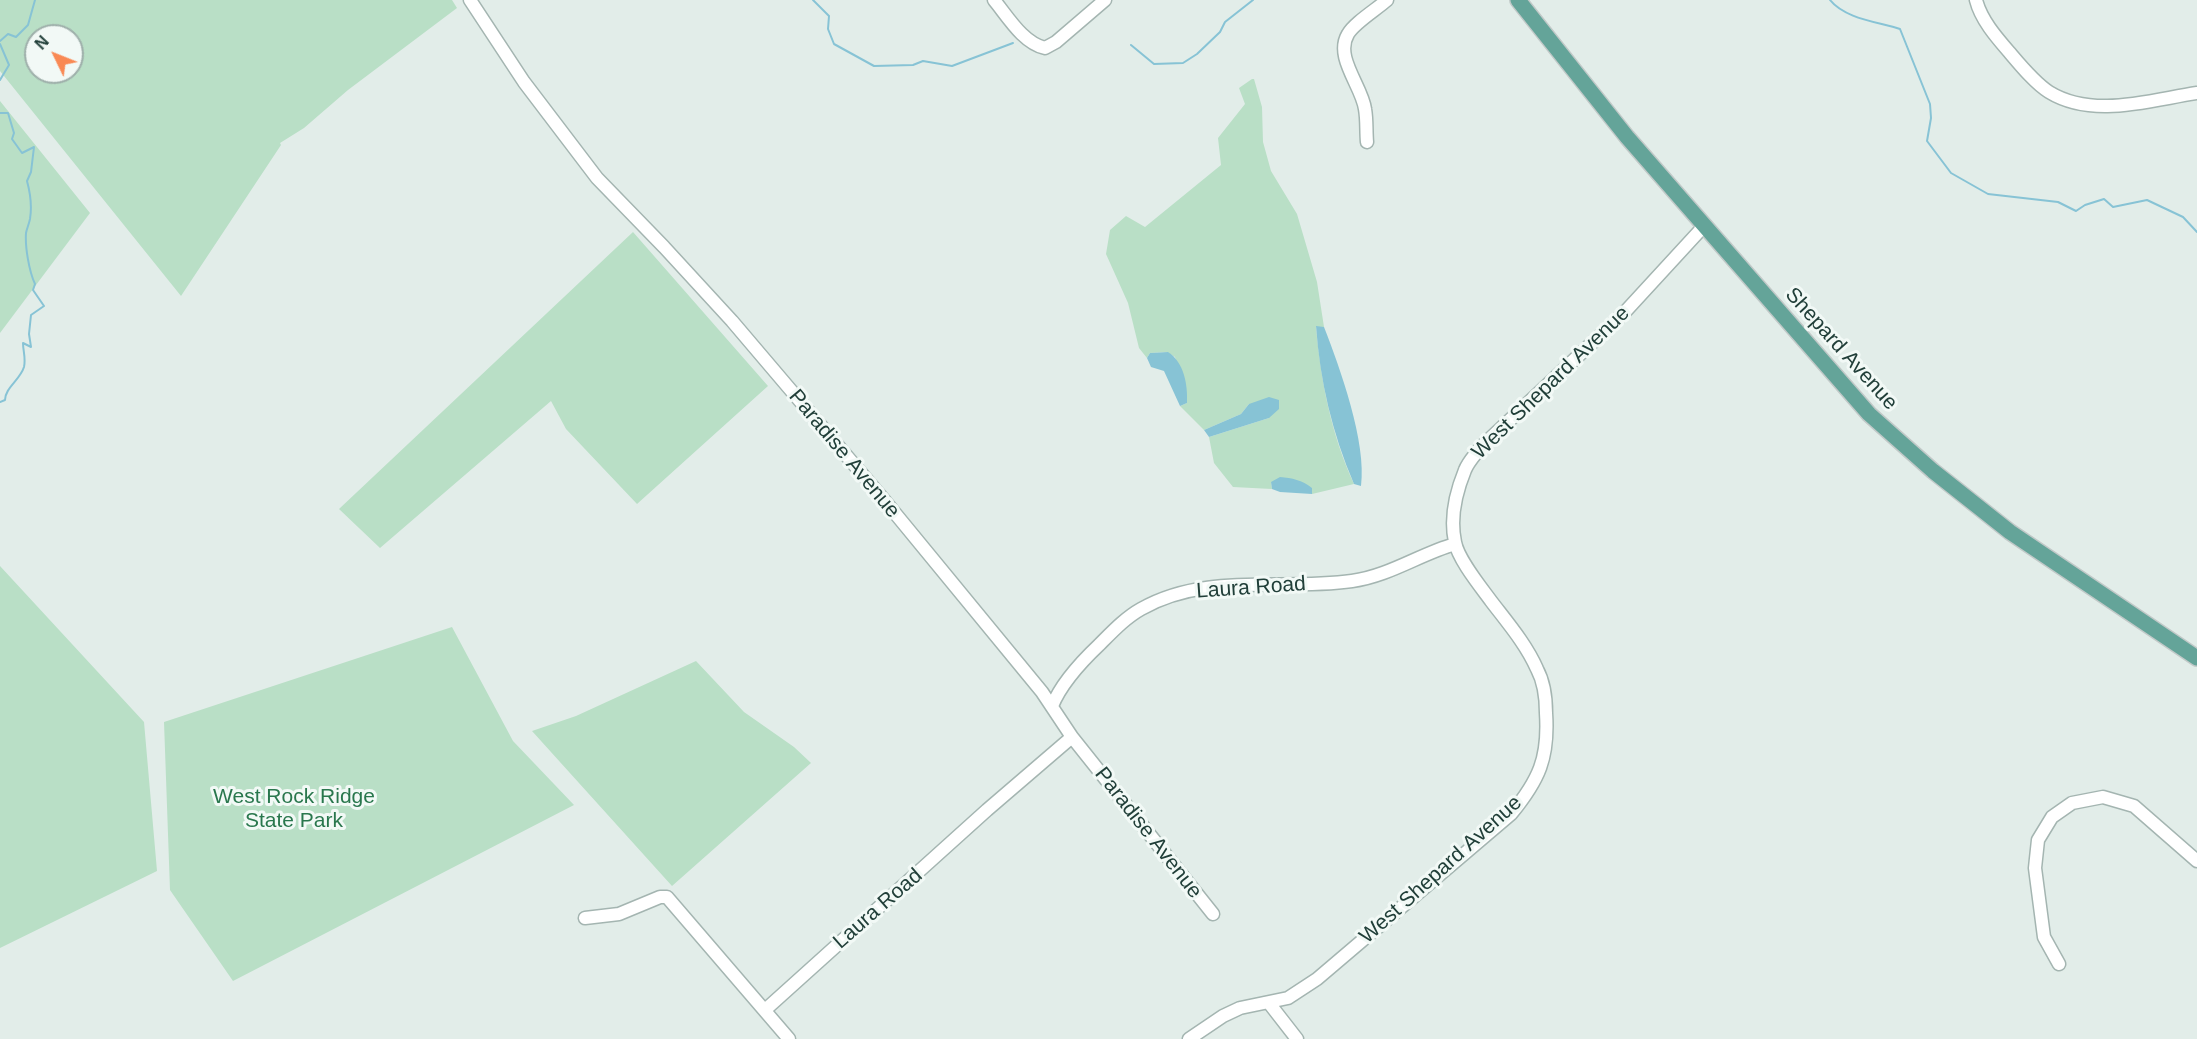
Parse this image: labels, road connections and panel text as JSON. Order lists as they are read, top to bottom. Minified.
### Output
{"streets":{"main road":["Shepard Avenue"],"street":["West Shepard Avenue","Paradise Avenue","Laura Road"]},"crossings":[["Shepard Avenue","West Shepard Avenue"],["West Shepard Avenue","Laura Road"],["Paradise Avenue","Laura Road"]],"parks":["West Rock Ridge State Park"],"north":"top left"}
